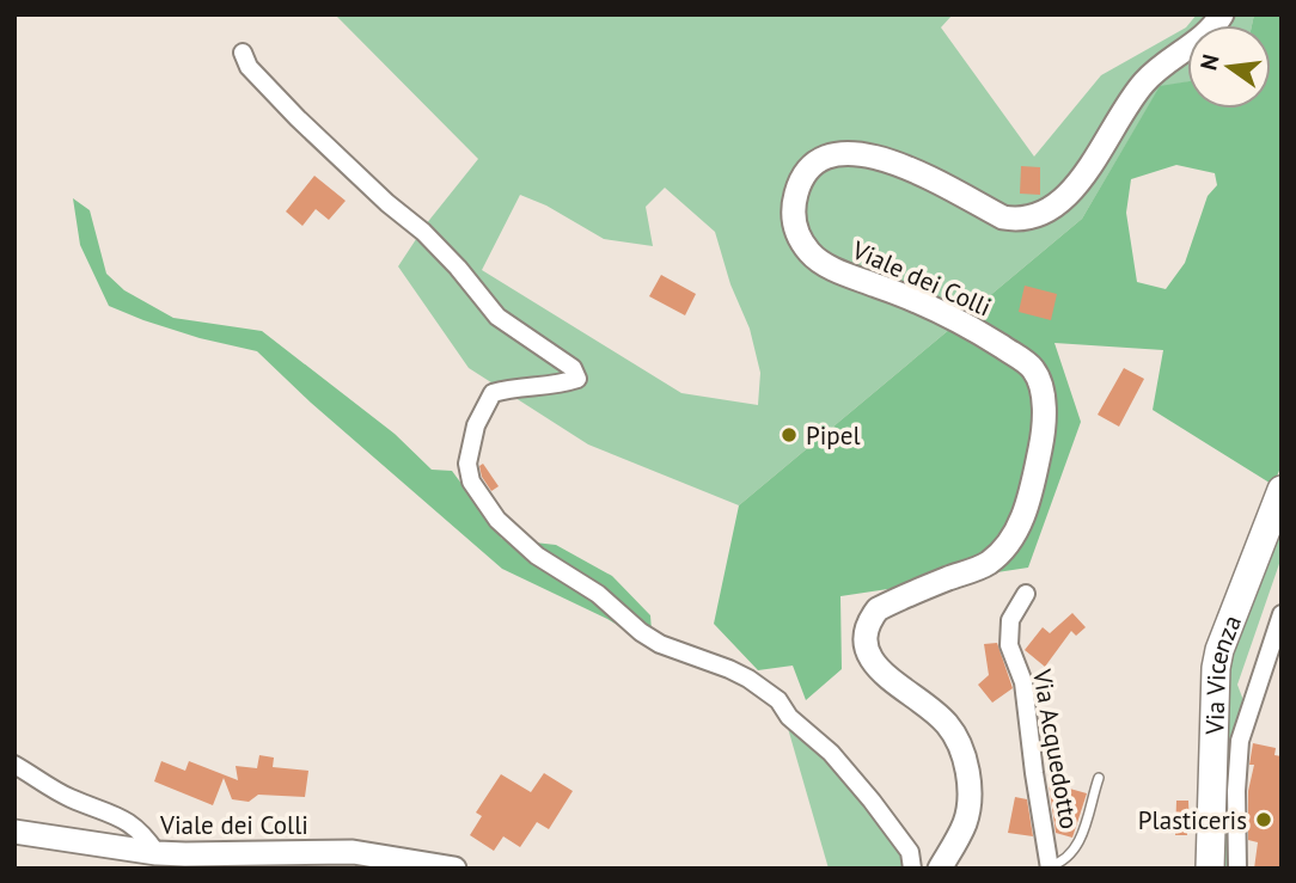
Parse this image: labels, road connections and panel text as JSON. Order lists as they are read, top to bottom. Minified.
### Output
{"streets":{"main road":["Viale dei Colli","Via Vicenza"],"street":["Via Acquedotto"]},"places":["Pipel","Plasticeris"],"north":"left"}
